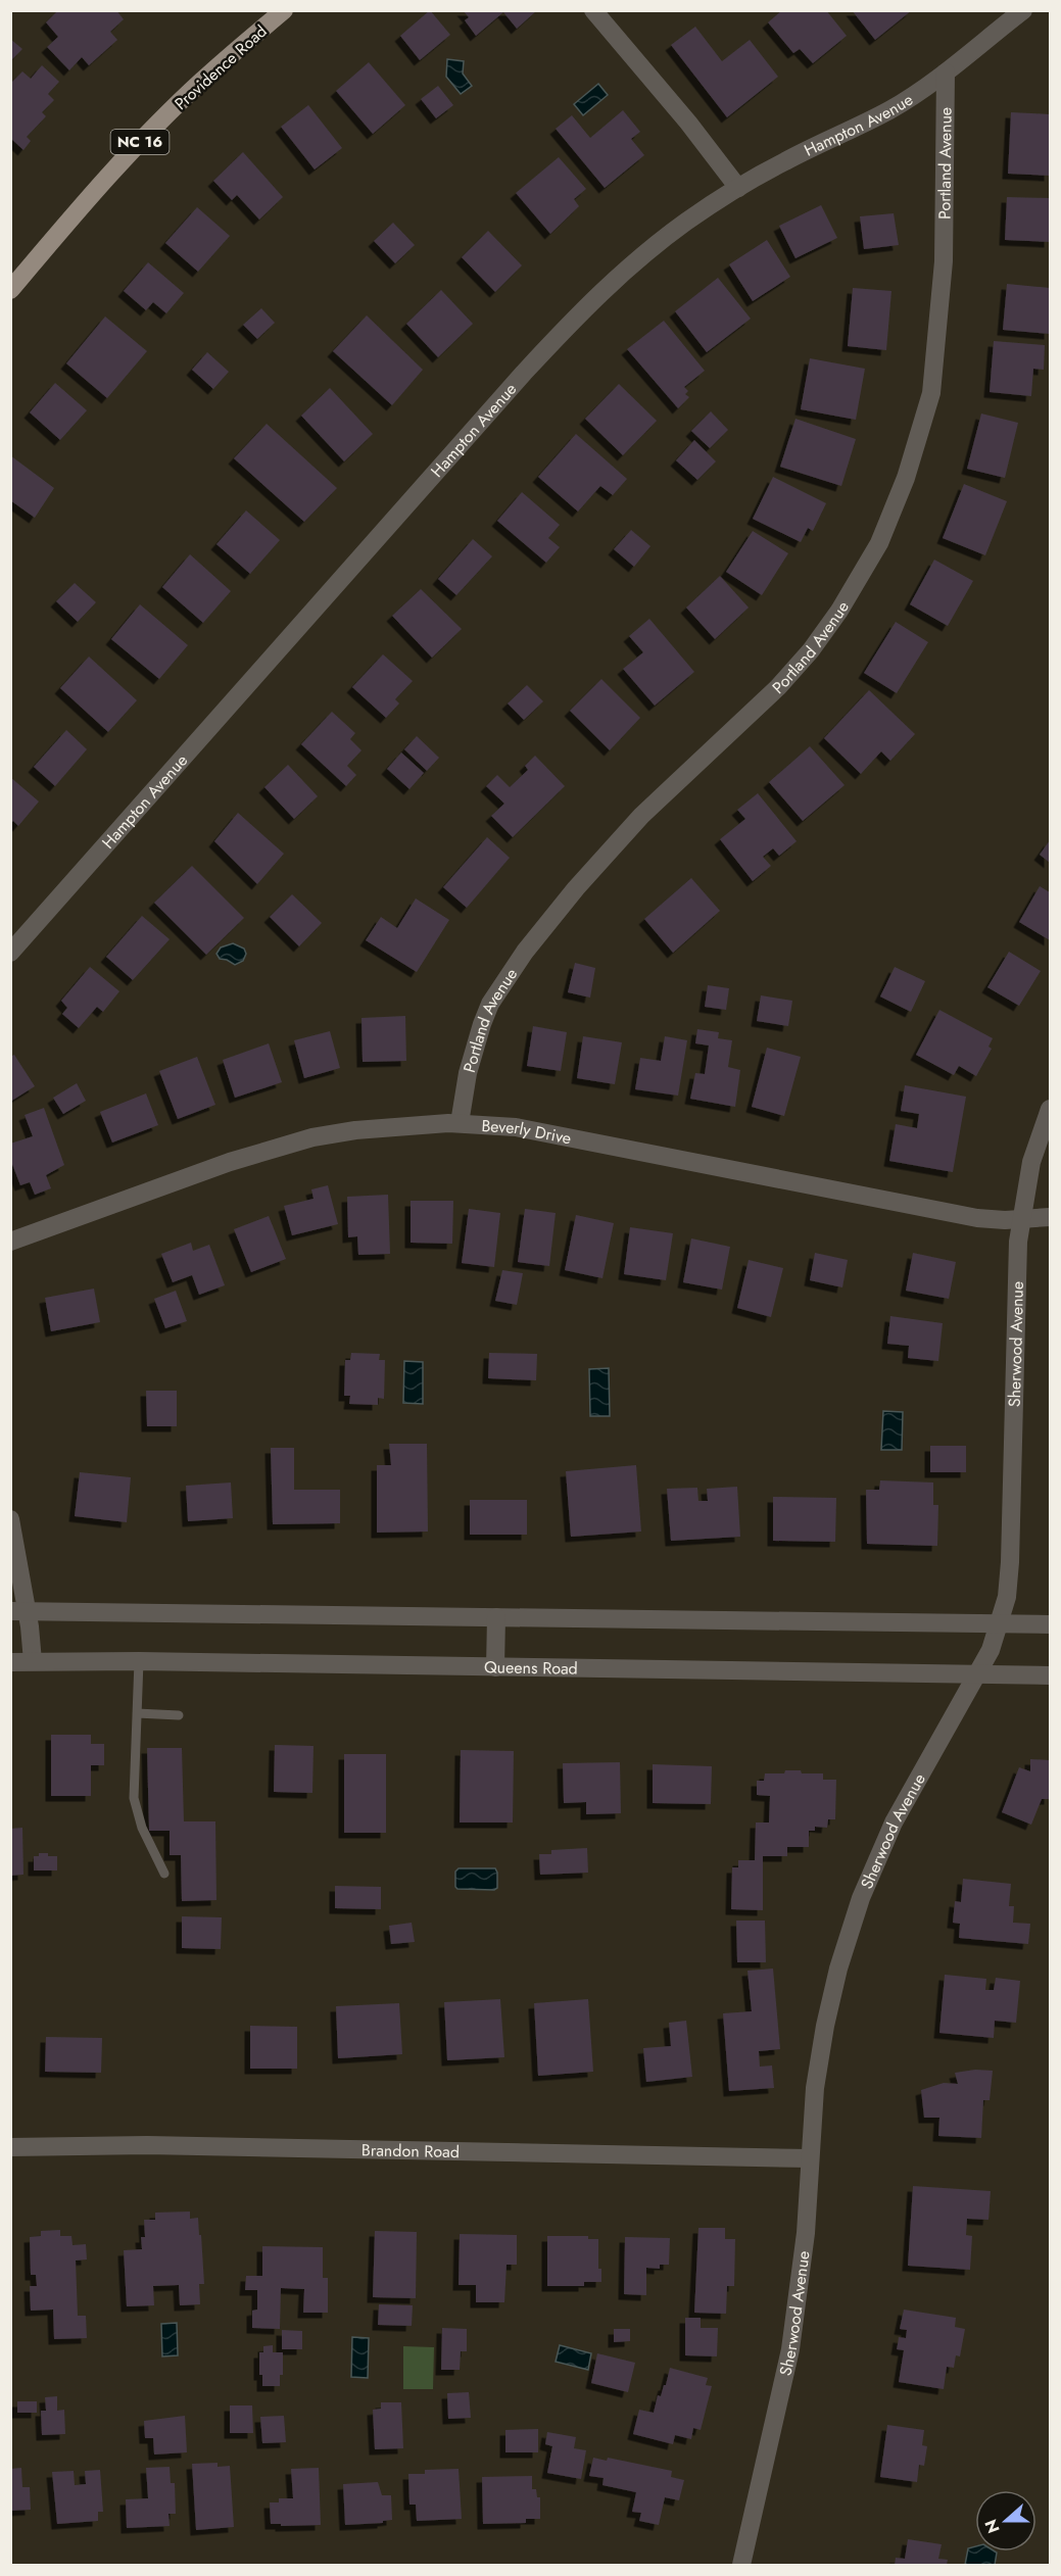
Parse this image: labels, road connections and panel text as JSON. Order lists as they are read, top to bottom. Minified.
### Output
{"streets":{"main road":["Providence Road","NC 16"],"street":["Hampton Avenue","Portland Avenue","Beverly Drive","Sherwood Avenue","Queens Road","Brandon Road"]},"crossings":[["Hampton Avenue","Portland Avenue"],["Portland Avenue","Beverly Drive"],["Beverly Drive","Sherwood Avenue"],["Sherwood Avenue","Queens Road"],["Sherwood Avenue","Brandon Road"]],"north":"left"}
